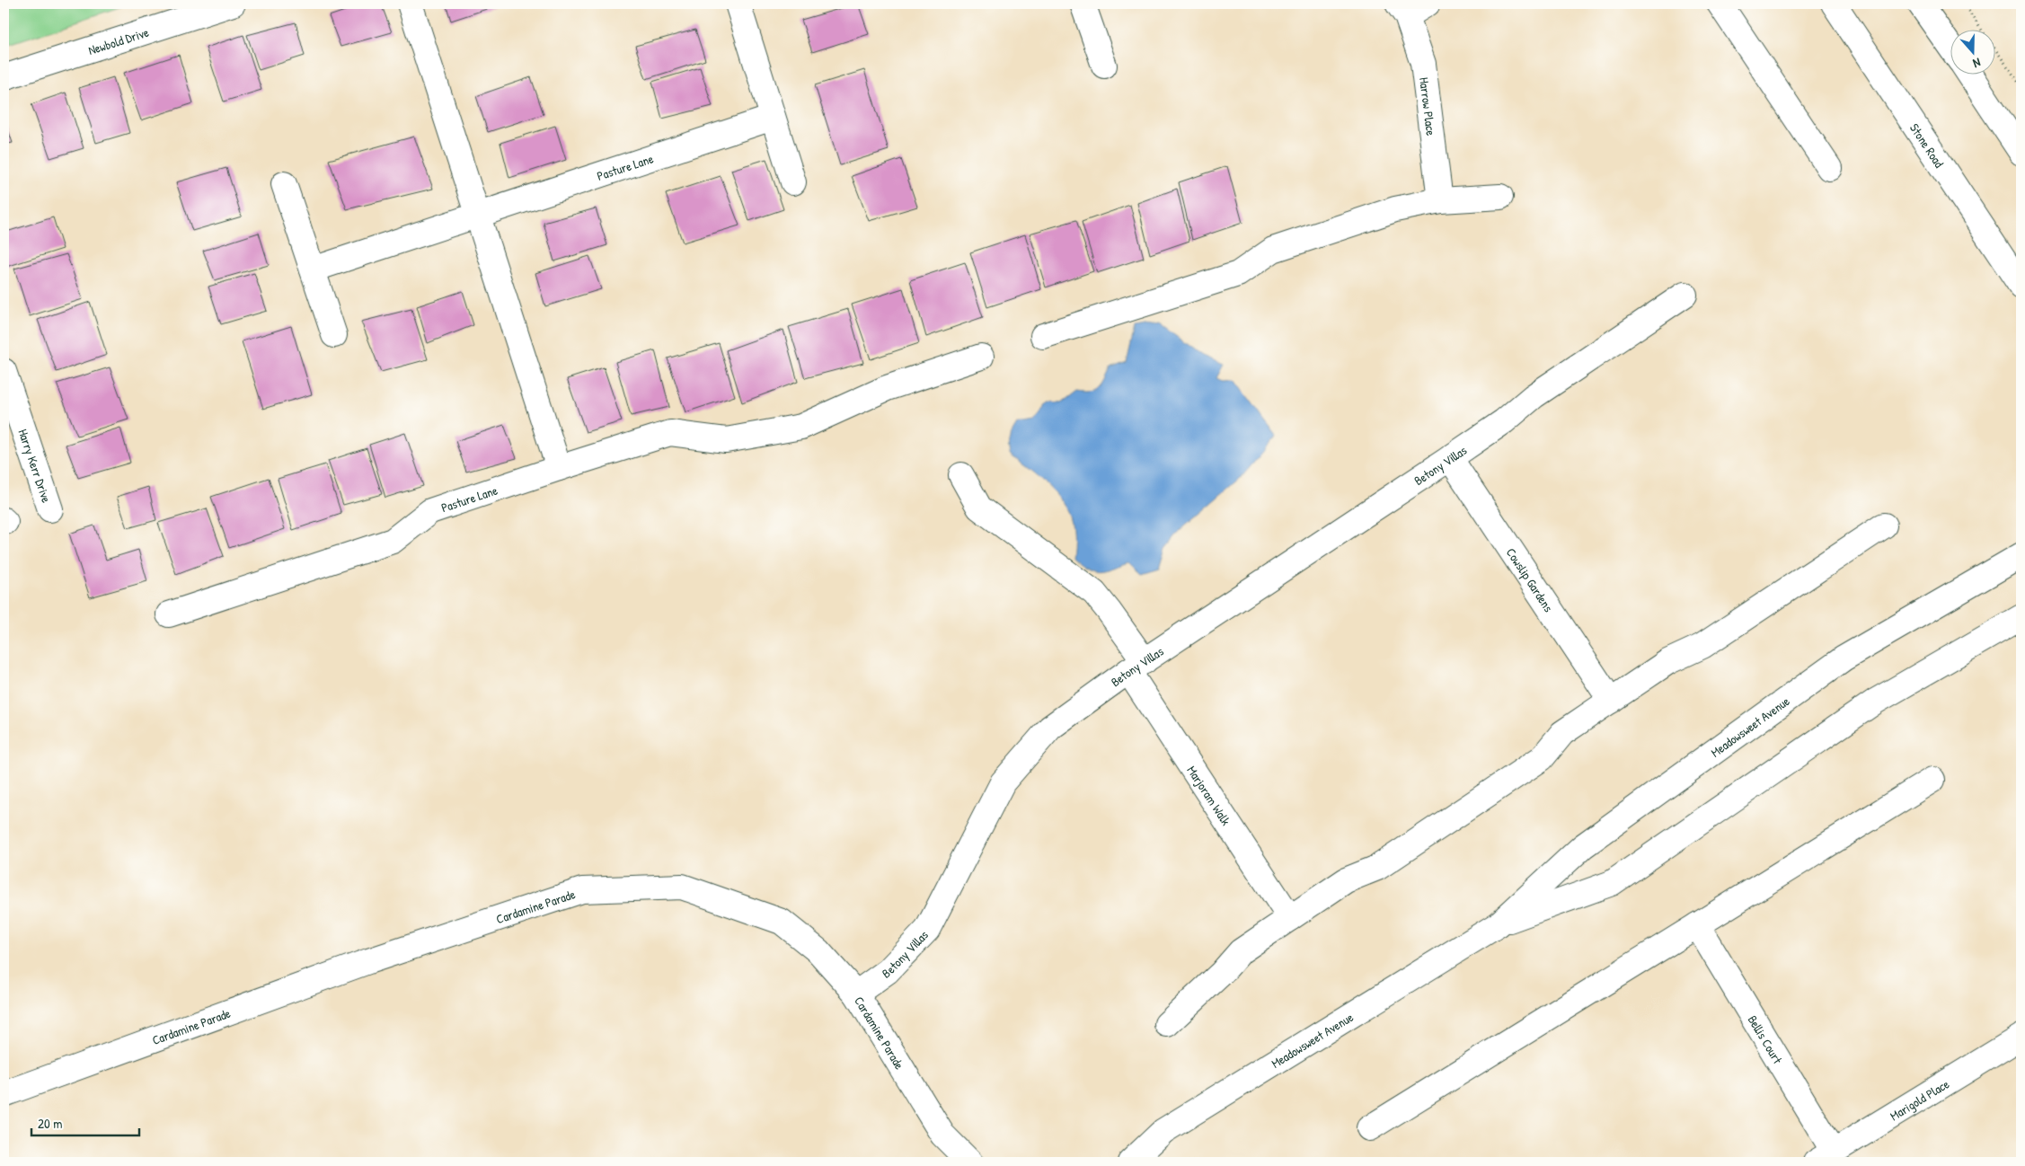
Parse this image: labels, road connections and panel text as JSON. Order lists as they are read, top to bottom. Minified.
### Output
{"streets":{"main road":["Newbold Drive","Harrow Place","Stone Road","Pasture Lane","Betony Villas","Harry Kerr Drive","Cowslip Gardens","Meadowsweet Avenue","Marjoram Walk","Cardamine Parade","Bellis Court","Marigold Place"]},"crossings":[["Betony Villas","Cowslip Gardens"],["Betony Villas","Marjoram Walk"],["Betony Villas","Cardamine Parade"],["Bellis Court","Marigold Place"]],"scale_bar":"20 m","north":"bottom"}
